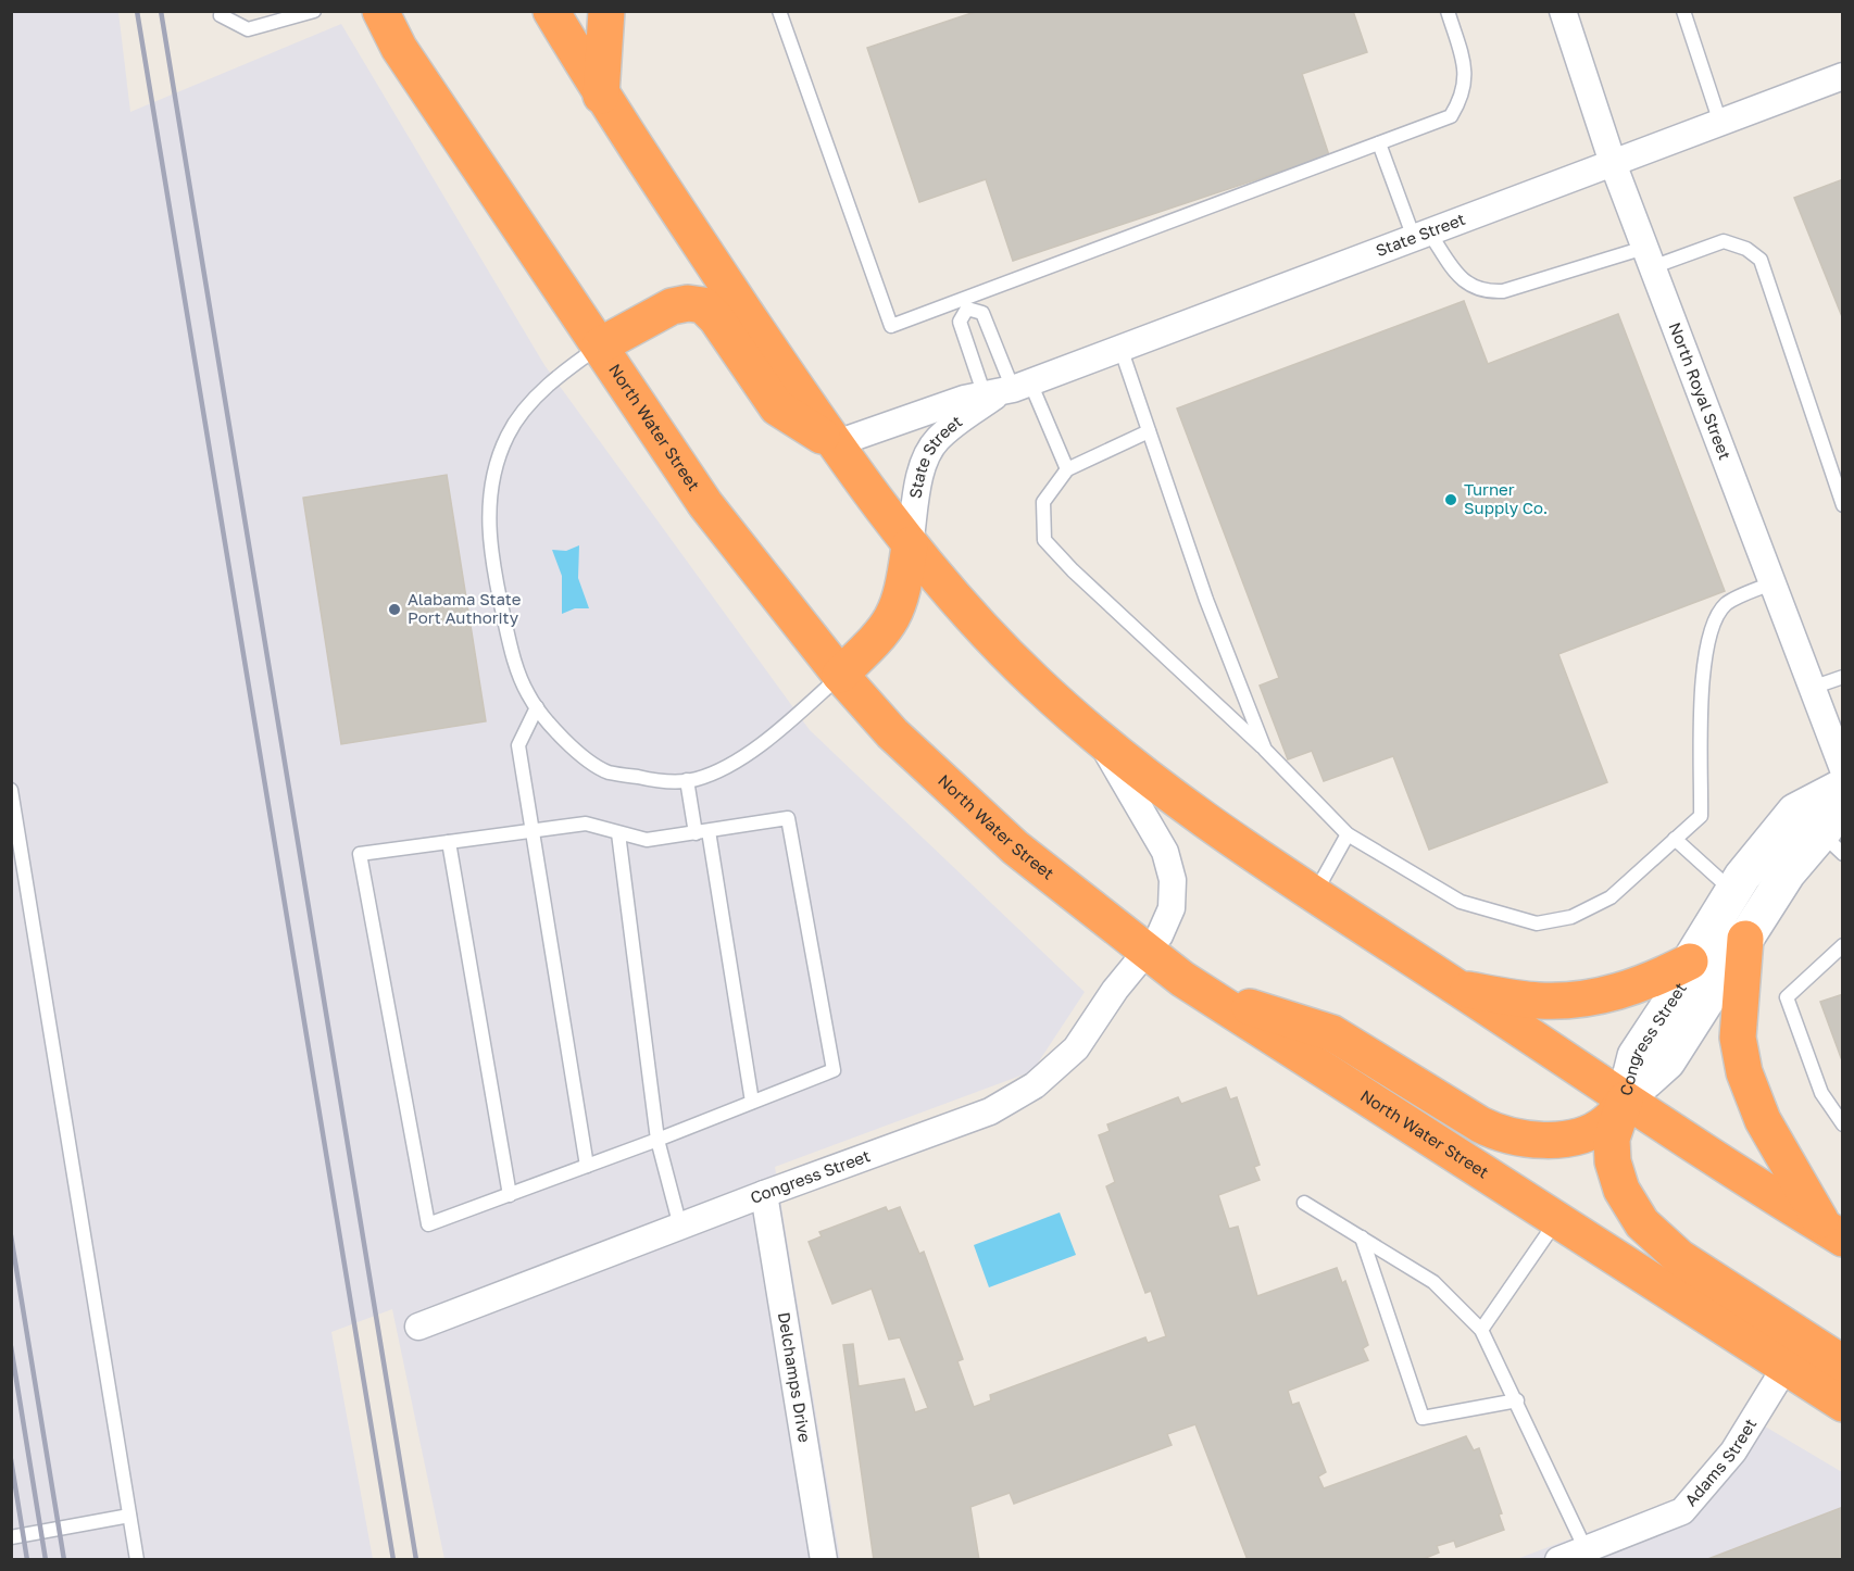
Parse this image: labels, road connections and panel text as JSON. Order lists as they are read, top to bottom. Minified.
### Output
{"streets":{"highway":["North Water Street"],"street":["State Street","North Royal Street","Congress Street","Delchamps Drive","Adams Street"]},"crossings":[["State Street","North Royal Street"],["North Water Street","Congress Street"],["North Water Street","Adams Street"],["Congress Street","Delchamps Drive"]],"places":["Turner Supply Co.","Alabama State Port Authority"]}
